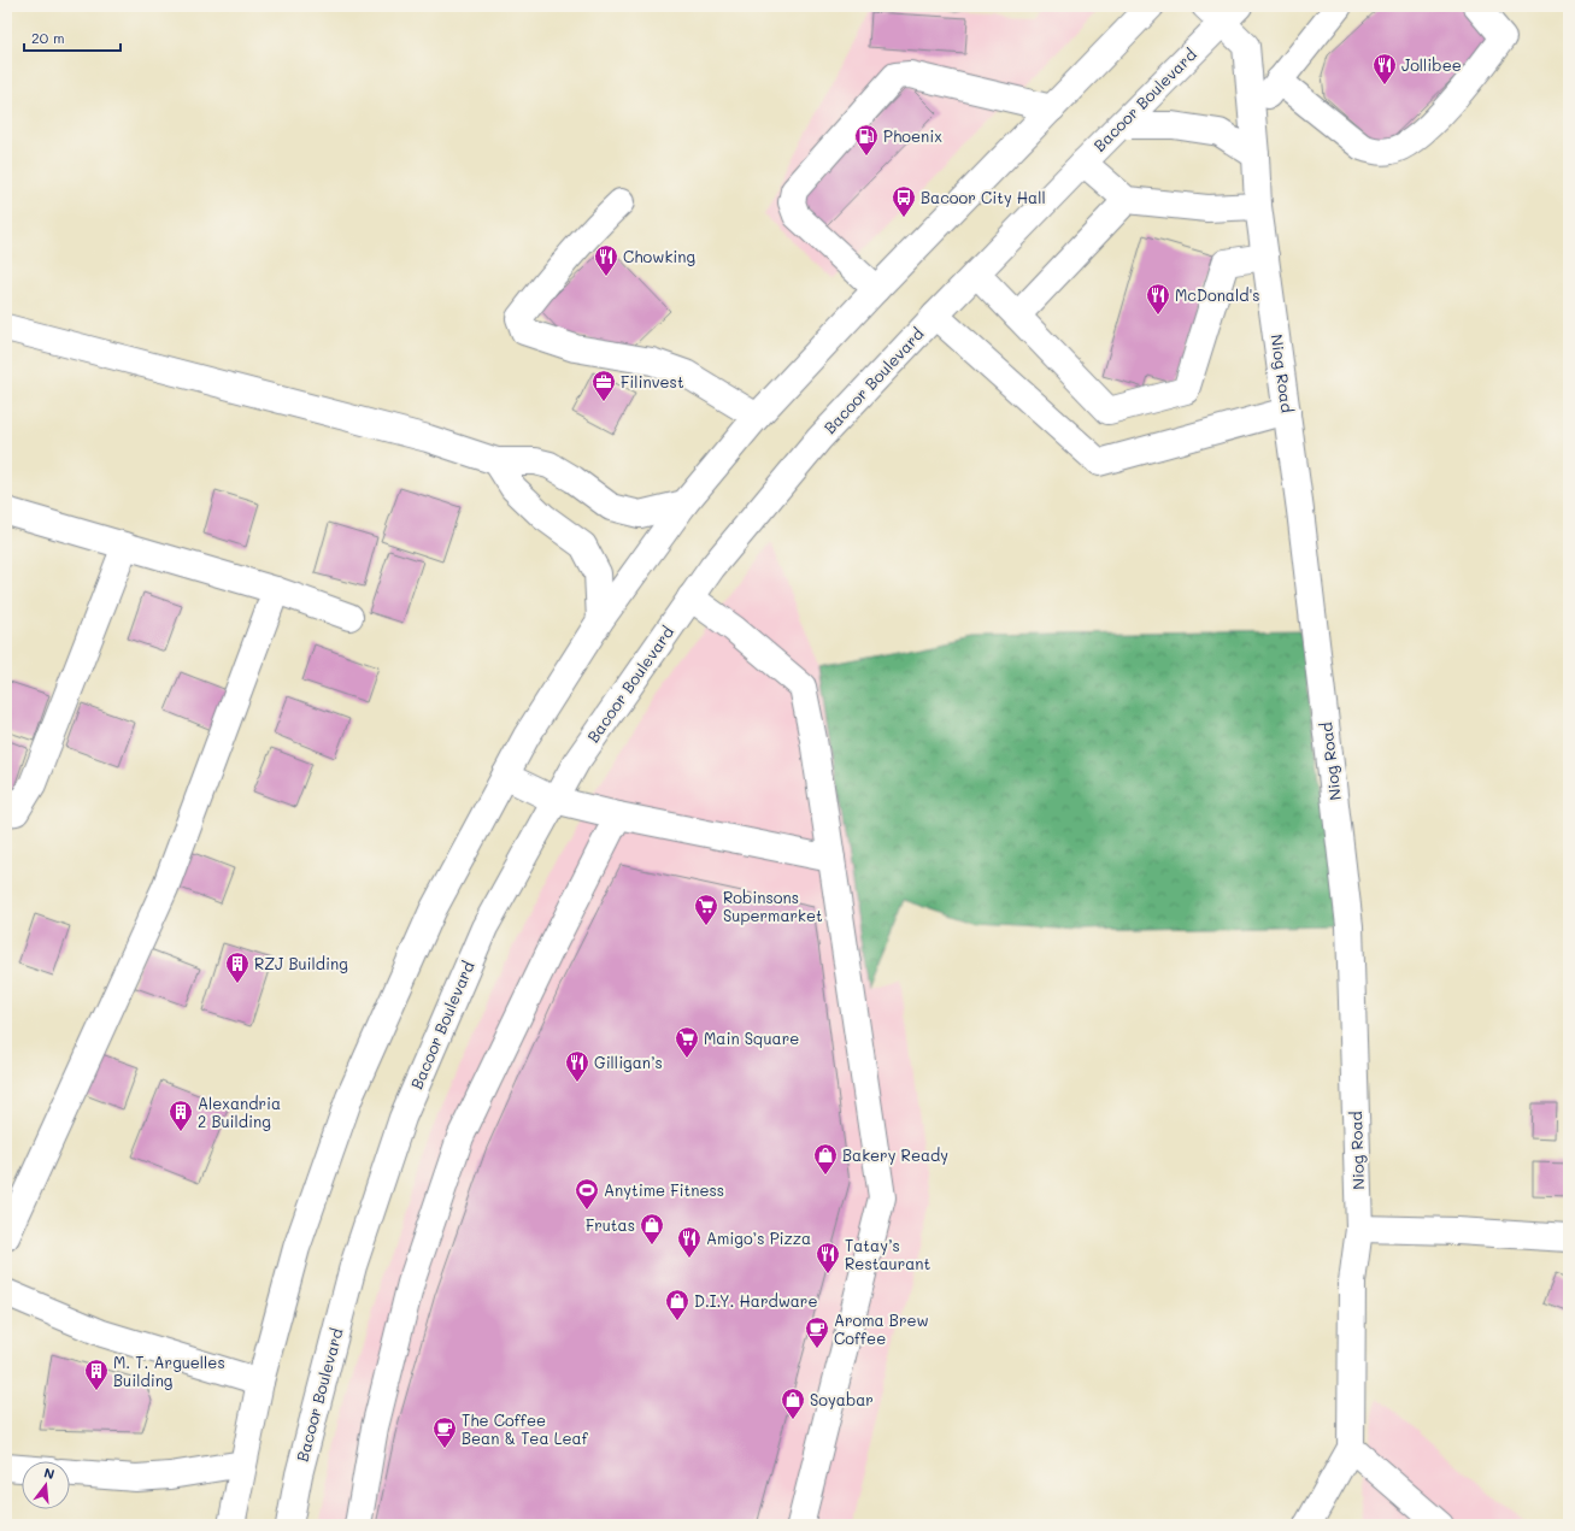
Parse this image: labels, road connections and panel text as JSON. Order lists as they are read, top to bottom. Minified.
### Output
{"streets":{"street":["Bacoor Boulevard","Niog Road"]},"crossings":[["Bacoor Boulevard","Niog Road"]],"places":{"restaurant":["Jollibee","Chowking","McDonald's","Gilligan’s","Amigo’s Pizza","Tatay’s Restaurant"],"fuel station":["Phoenix"],"bus stop":["Bacoor City Hall"],"office":["Filinvest"],"supermarket":["Robinsons Supermarket","Main Square"],"building":["RZJ Building","Alexandria 2 Building","M. T. Arguelles Building"],"shop":["Bakery Ready","Frutas","D.I.Y. Hardware","Soyabar"],"sports":["Anytime Fitness"],"cafe":["Aroma Brew Coffee","The Coffee Bean & Tea Leaf"]},"scale_bar":"20 m","north":"top"}
